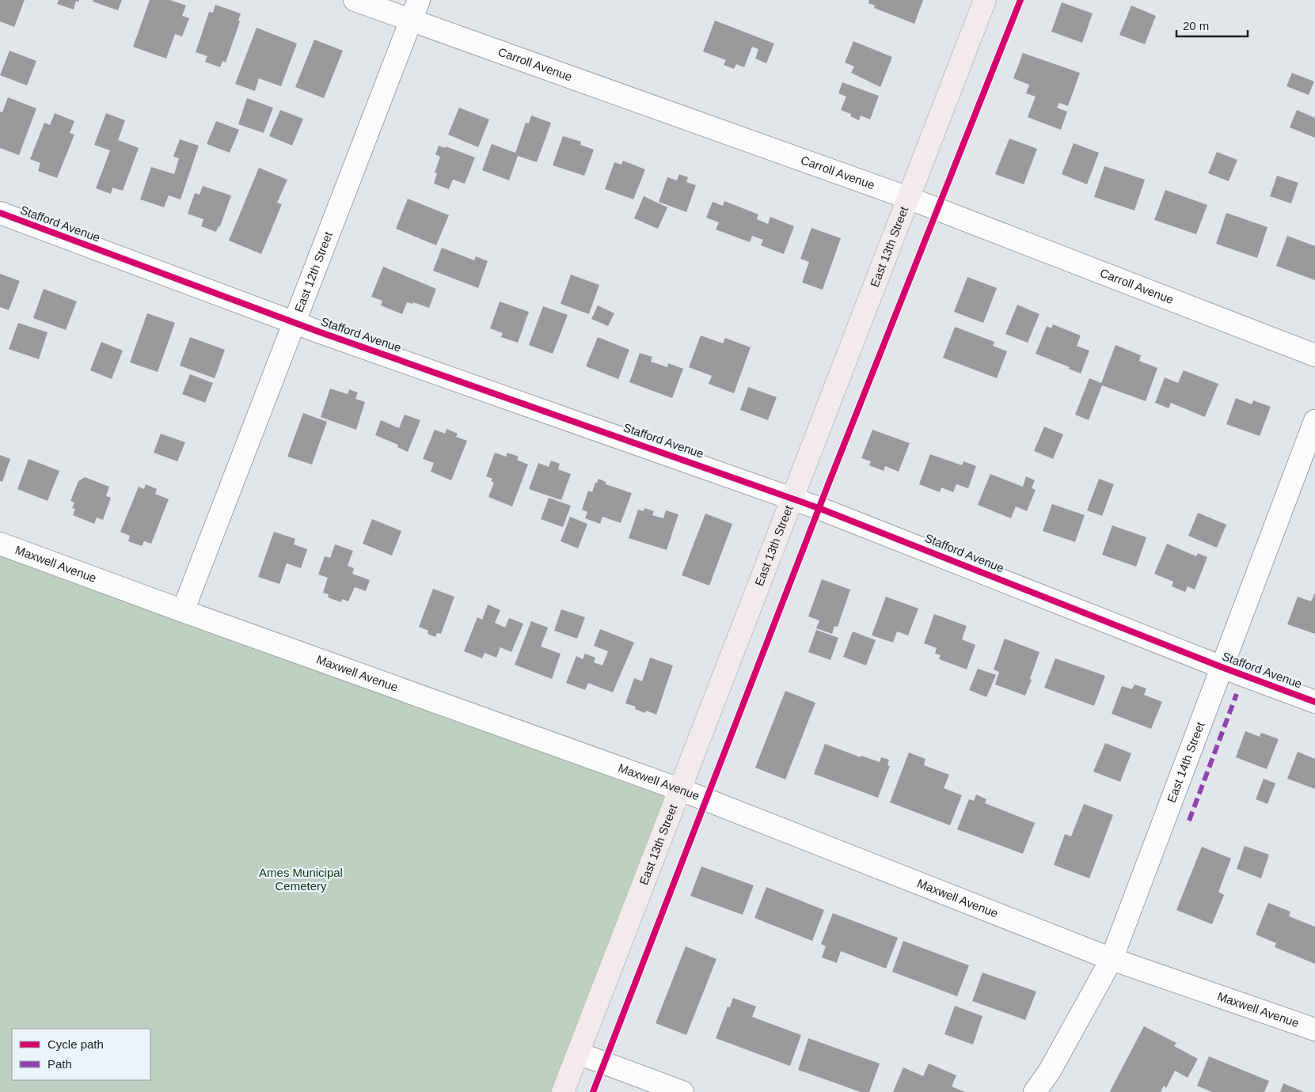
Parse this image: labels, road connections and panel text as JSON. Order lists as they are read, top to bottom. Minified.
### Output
{"streets":{"main road":["East 13th Street"],"street":["Carroll Avenue","Stafford Avenue","East 12th Street","Maxwell Avenue","East 14th Street"]},"crossings":[["Carroll Avenue","East 13th Street"],["Carroll Avenue","East 12th Street"],["Stafford Avenue","East 13th Street"],["Stafford Avenue","East 12th Street"],["Stafford Avenue","East 14th Street"],["East 13th Street","Maxwell Avenue"],["East 12th Street","Maxwell Avenue"],["Maxwell Avenue","East 14th Street"]],"parks":["Ames Municipal Cemetery"],"legend":["Cycle path","Path"],"scale_bar":"20 m"}
